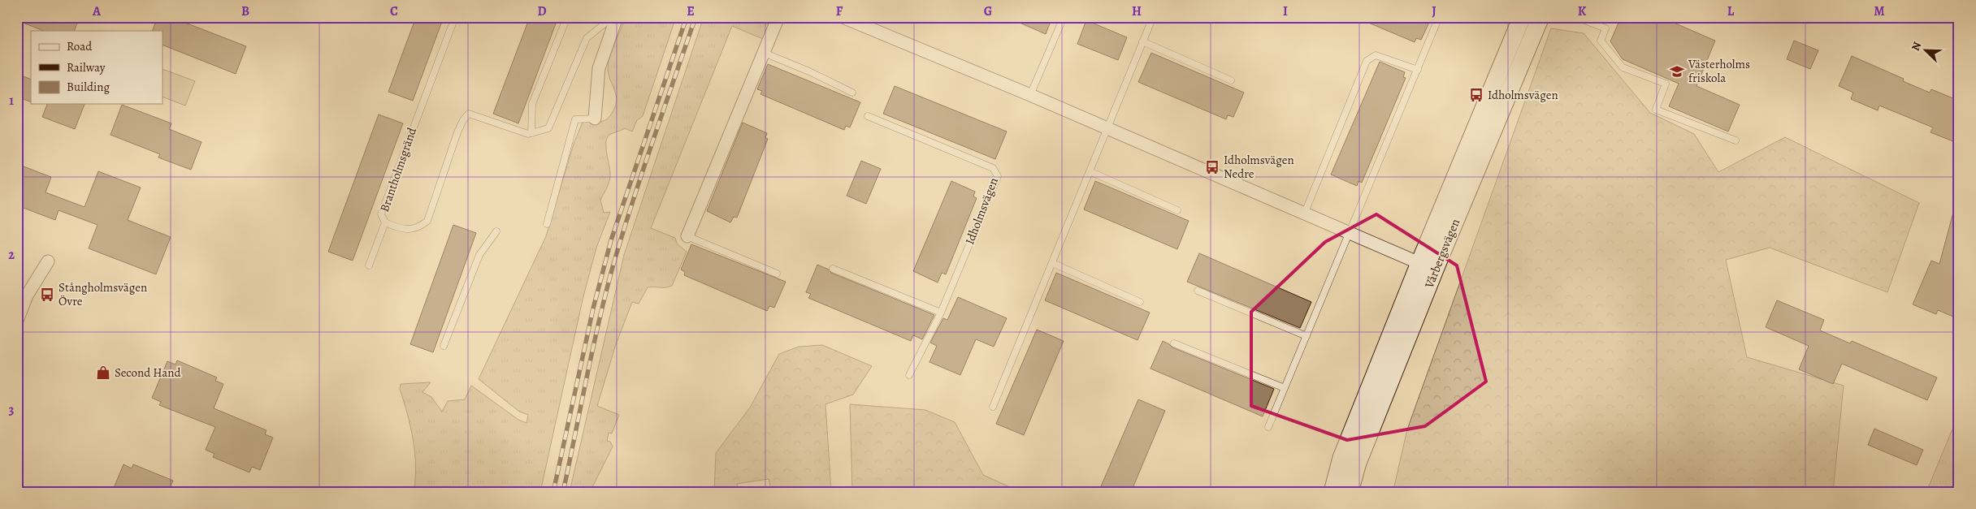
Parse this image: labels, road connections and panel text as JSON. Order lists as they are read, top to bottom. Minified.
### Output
{"streets":{"street":["Vårbergsvägen"],"lane":["Brantholmsgränd","Idholmsvägen"]},"places":{"school or university":["Västerholms friskola"],"bus stop":["Idholmsvägen","Idholmsvägen Nedre","Stångholmsvägen Övre"],"shop":["Second Hand"]},"legend":["Road","Railway","Building"],"north":"top left","grid":{"columns":["A","B","C","D","E","F","G","H","I","J","K","L","M"],"rows":["1","2","3"]}}
